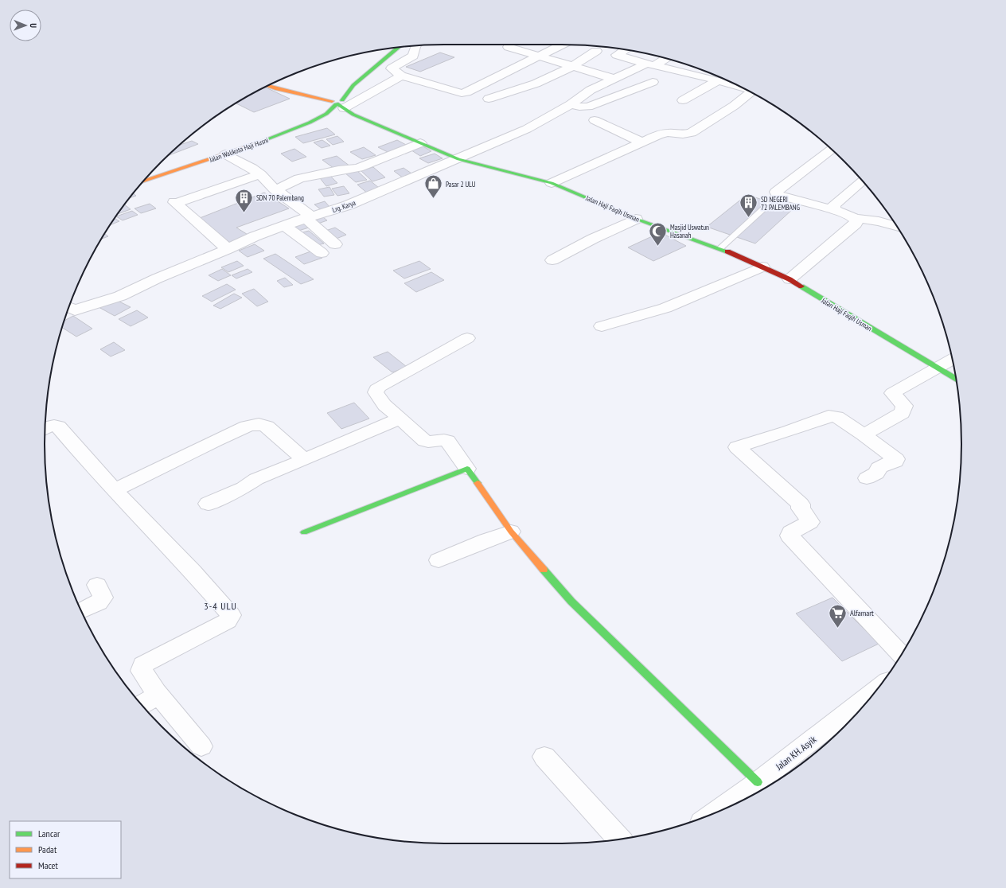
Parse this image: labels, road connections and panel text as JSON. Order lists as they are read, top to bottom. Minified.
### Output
{"streets":{"street":["Jalan Walikota Haji Husni","Lrg. Karya","Jalan Haji Faqih Usman","Jalan KH. Asyik"]},"crossings":[["Jalan Walikota Haji Husni","Jalan Haji Faqih Usman"],["Lrg. Karya","Jalan Haji Faqih Usman"]],"districts":["3-4 ULU"],"places":{"shop":["Pasar 2 ULU"],"building":["SDN 70 Palembang","SD NEGERI 72 PALEMBANG"],"mosque":["Masjid Uswatun Hasanah"],"supermarket":["Alfamart"]},"legend":["Lancar","Padat","Macet"],"north":"right"}
